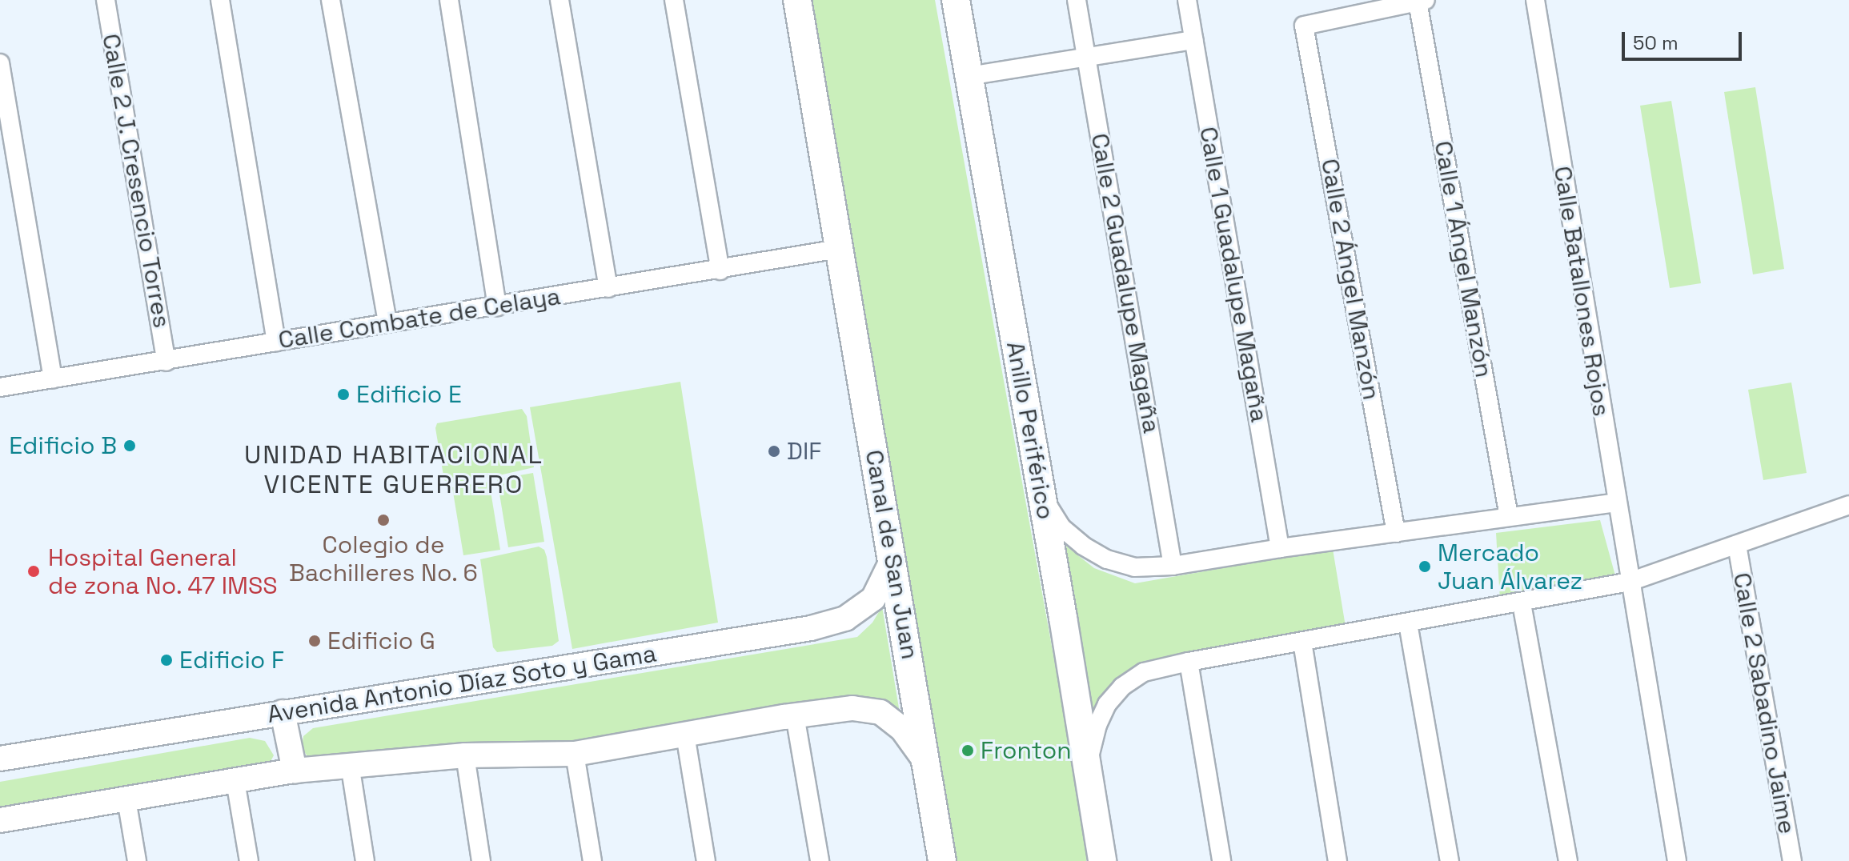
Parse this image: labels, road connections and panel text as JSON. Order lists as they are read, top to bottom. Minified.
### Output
{"streets":{"main road":["Anillo Periférico","Canal de San Juan"],"street":["Calle 2 J. Cresencio Torres","Calle 1 Ángel Manzón","Calle 1 Guadalupe Magaña","Calle 2 Ángel Manzón","Calle 2 Guadalupe Magaña","Calle Batallones Rojos","Calle Combate de Celaya","Avenida Antonio Díaz Soto y Gama","Calle 2 Sabadino Jaime"]},"crossings":[["Calle 2 J. Cresencio Torres","Calle Combate de Celaya"],["Calle 1 Ángel Manzón","Calle 2 Ángel Manzón"],["Calle Combate de Celaya","Canal de San Juan"],["Canal de San Juan","Avenida Antonio Díaz Soto y Gama"]],"districts":["UNIDAD HABITACIONAL VICENTE GUERRERO"],"places":["Edificio E","Edificio B","DIF","Colegio de Bachilleres No. 6","Mercado Juan Álvarez","Hospital General de zona No. 47 IMSS","Edificio G","Edificio F","Fronton"],"scale_bar":"50 m"}
